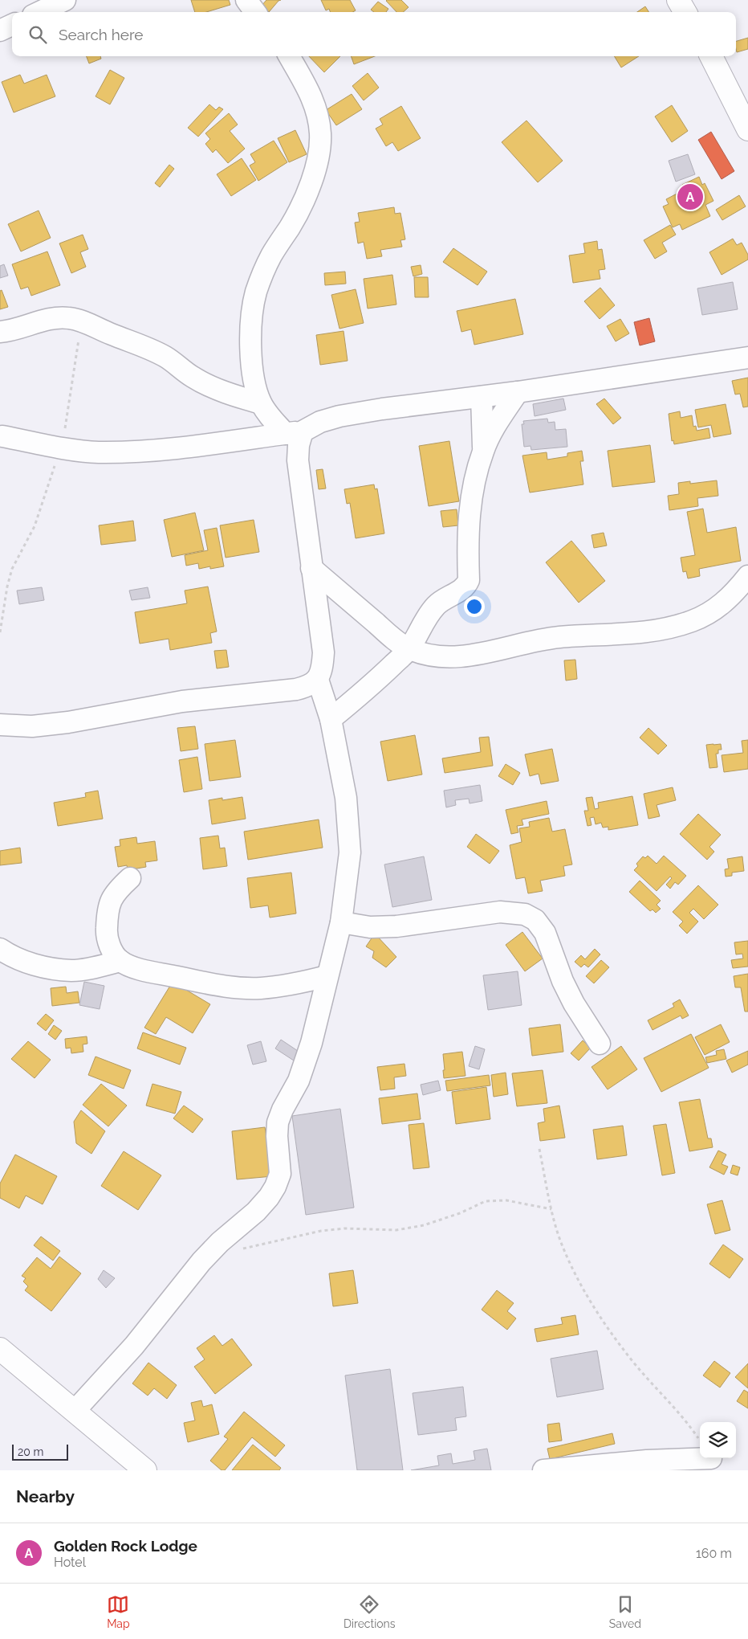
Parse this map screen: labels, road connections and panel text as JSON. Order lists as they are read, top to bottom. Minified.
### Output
{"scale_bar":"20 m","page":{"search":"Search here","pins":"A","scale":"20 m","heading":"Nearby","list":[{"mark":"A","name":"Golden Rock Lodge","note":"Hotel","value":"160 m"}],"nav":["Map","Directions","Saved"]}}
